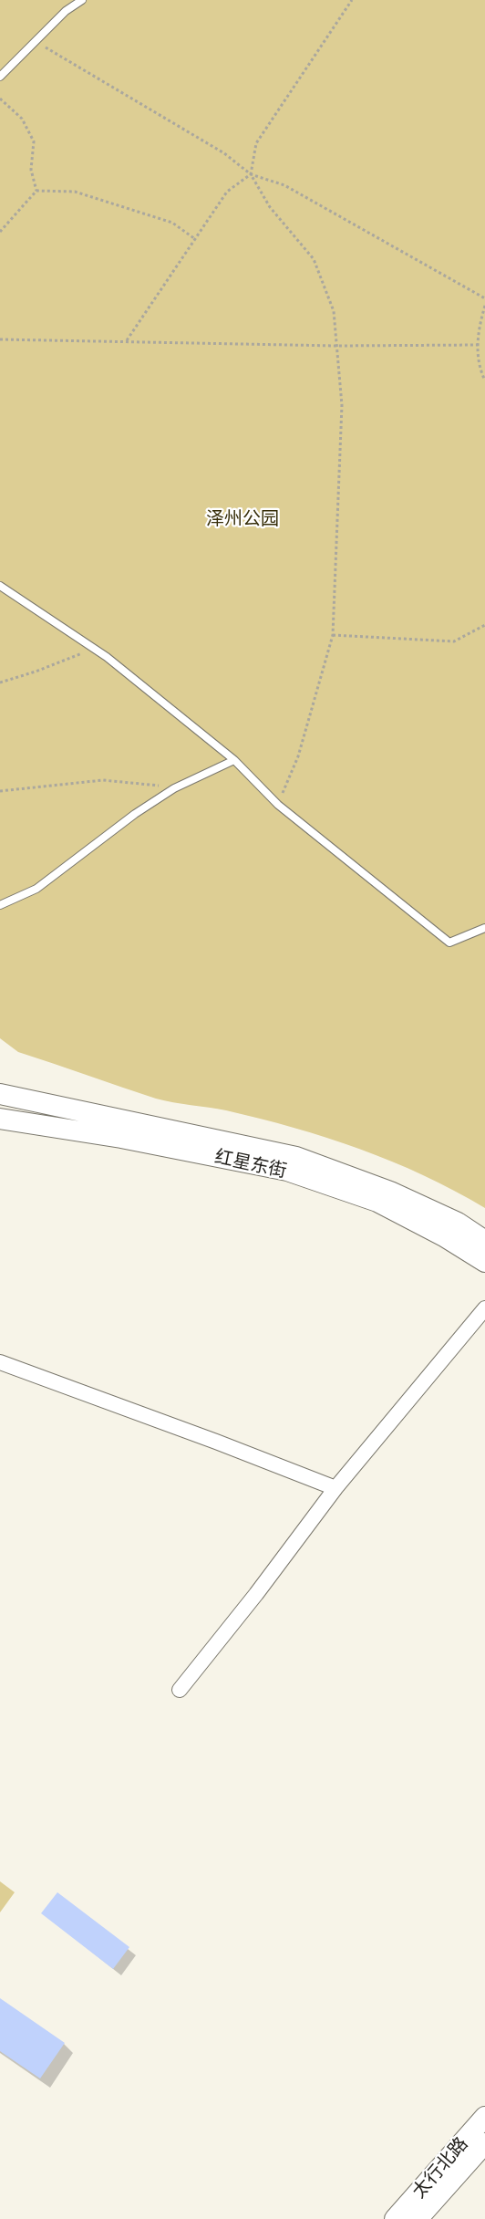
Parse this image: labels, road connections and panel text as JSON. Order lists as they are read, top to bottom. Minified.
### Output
{"streets":{"main road":["红星东街","太行北路"]},"parks":["泽州公园"]}
